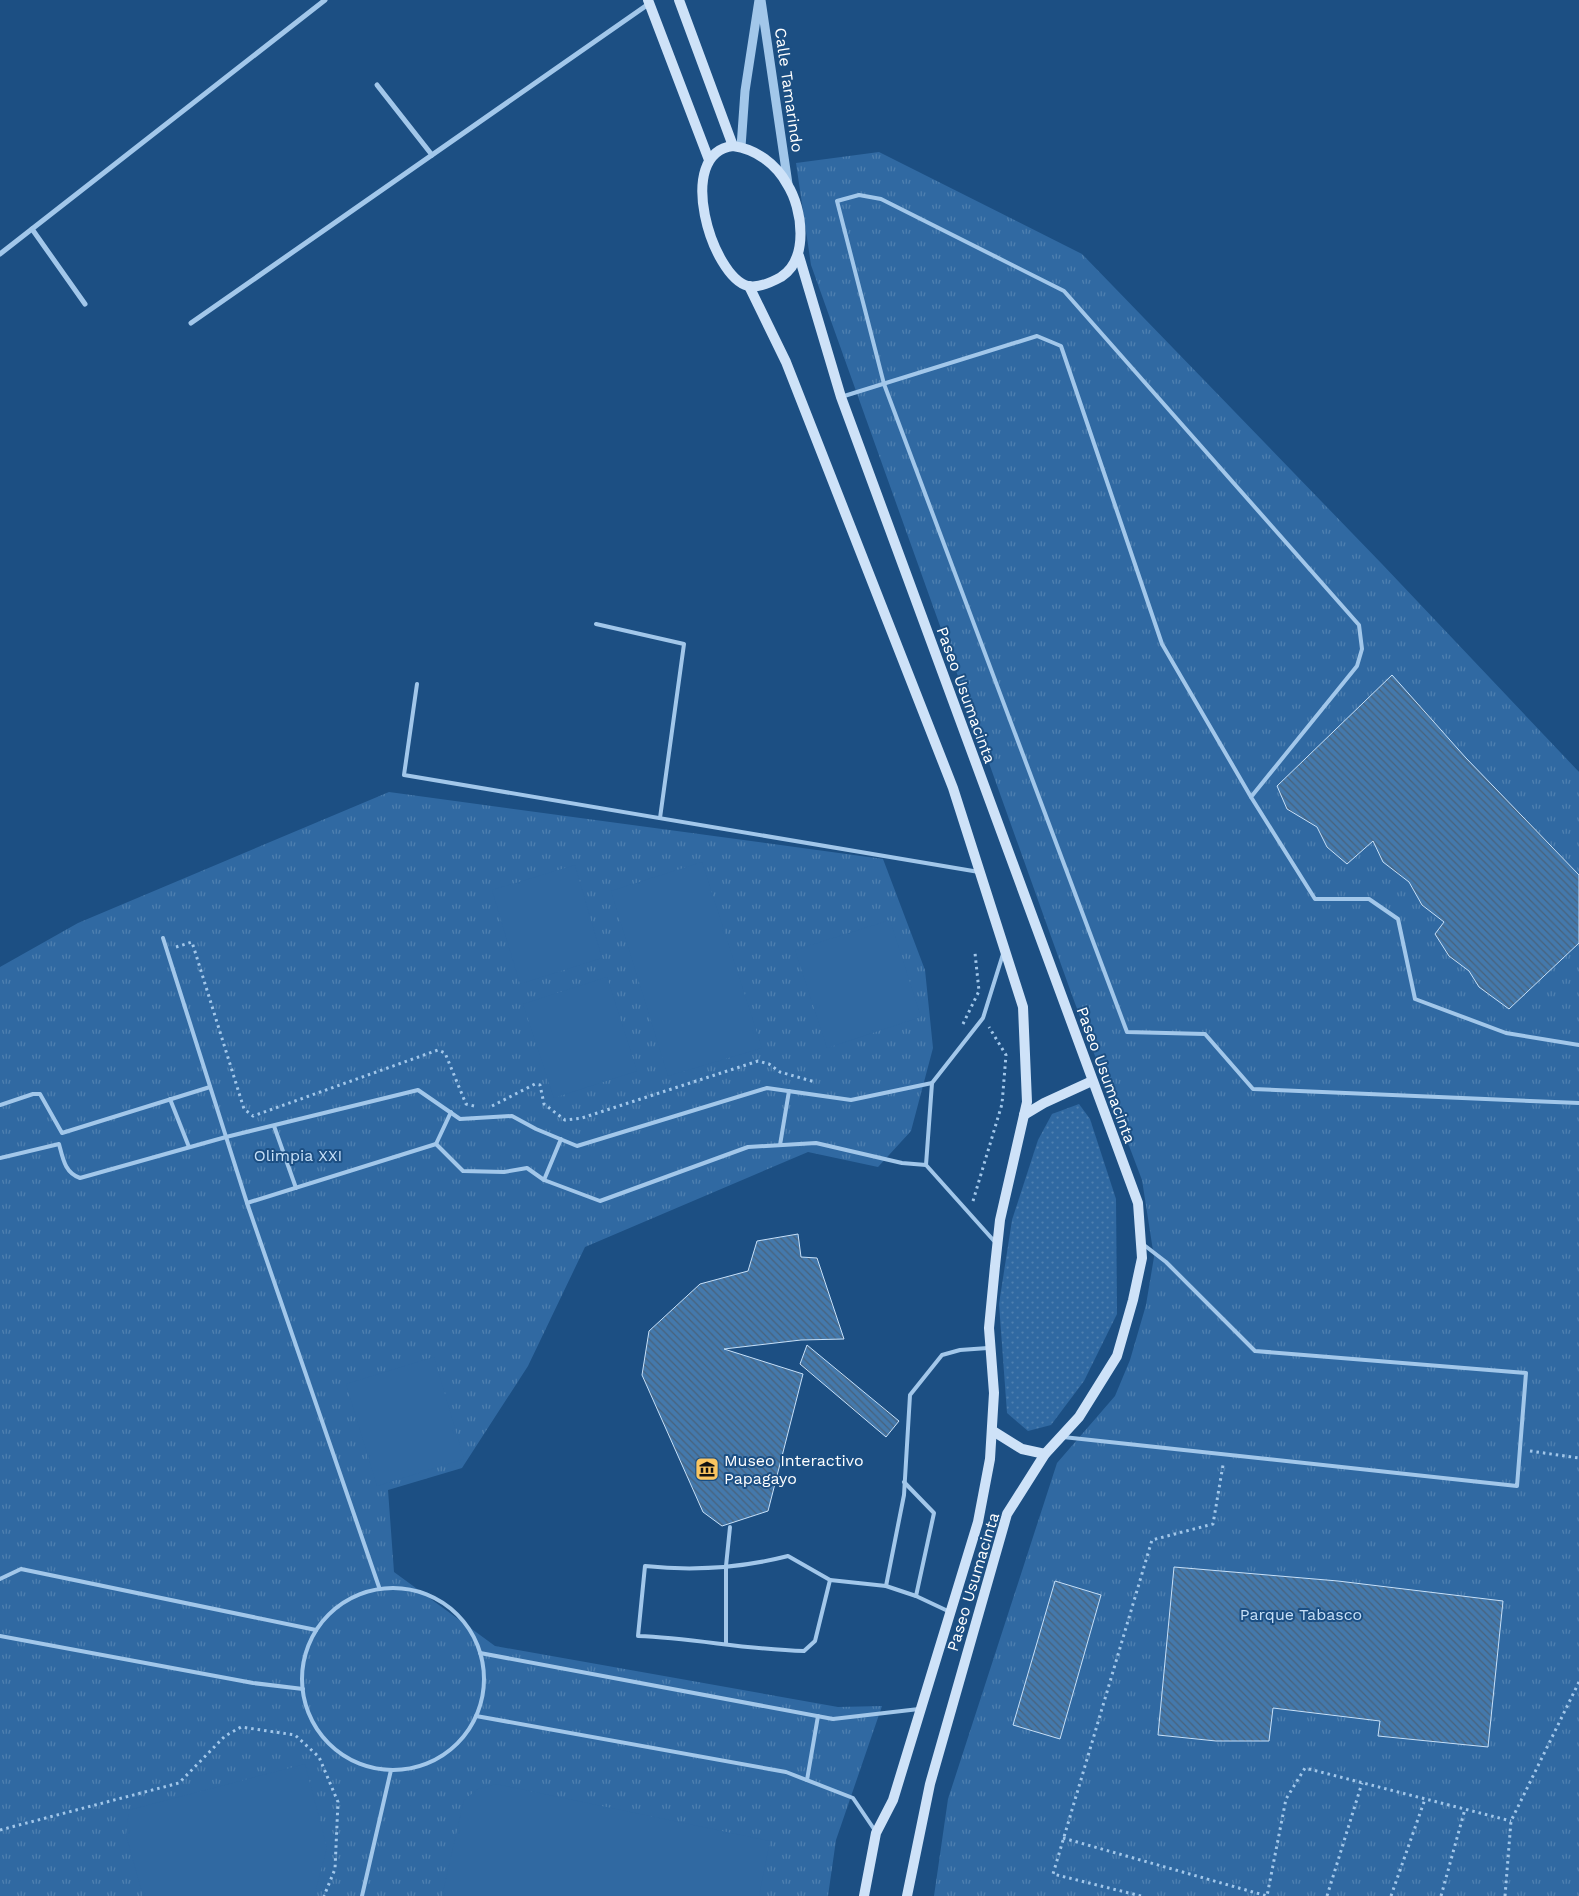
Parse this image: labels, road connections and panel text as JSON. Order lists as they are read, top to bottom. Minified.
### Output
{"streets":{"main road":["Paseo Usumacinta"],"street":["Calle Tamarindo"]},"crossings":[["Calle Tamarindo","Paseo Usumacinta"]],"parks":["Olimpia XXI","Parque Tabasco"],"places":{"museum":["Museo Interactivo Papagayo"]}}
